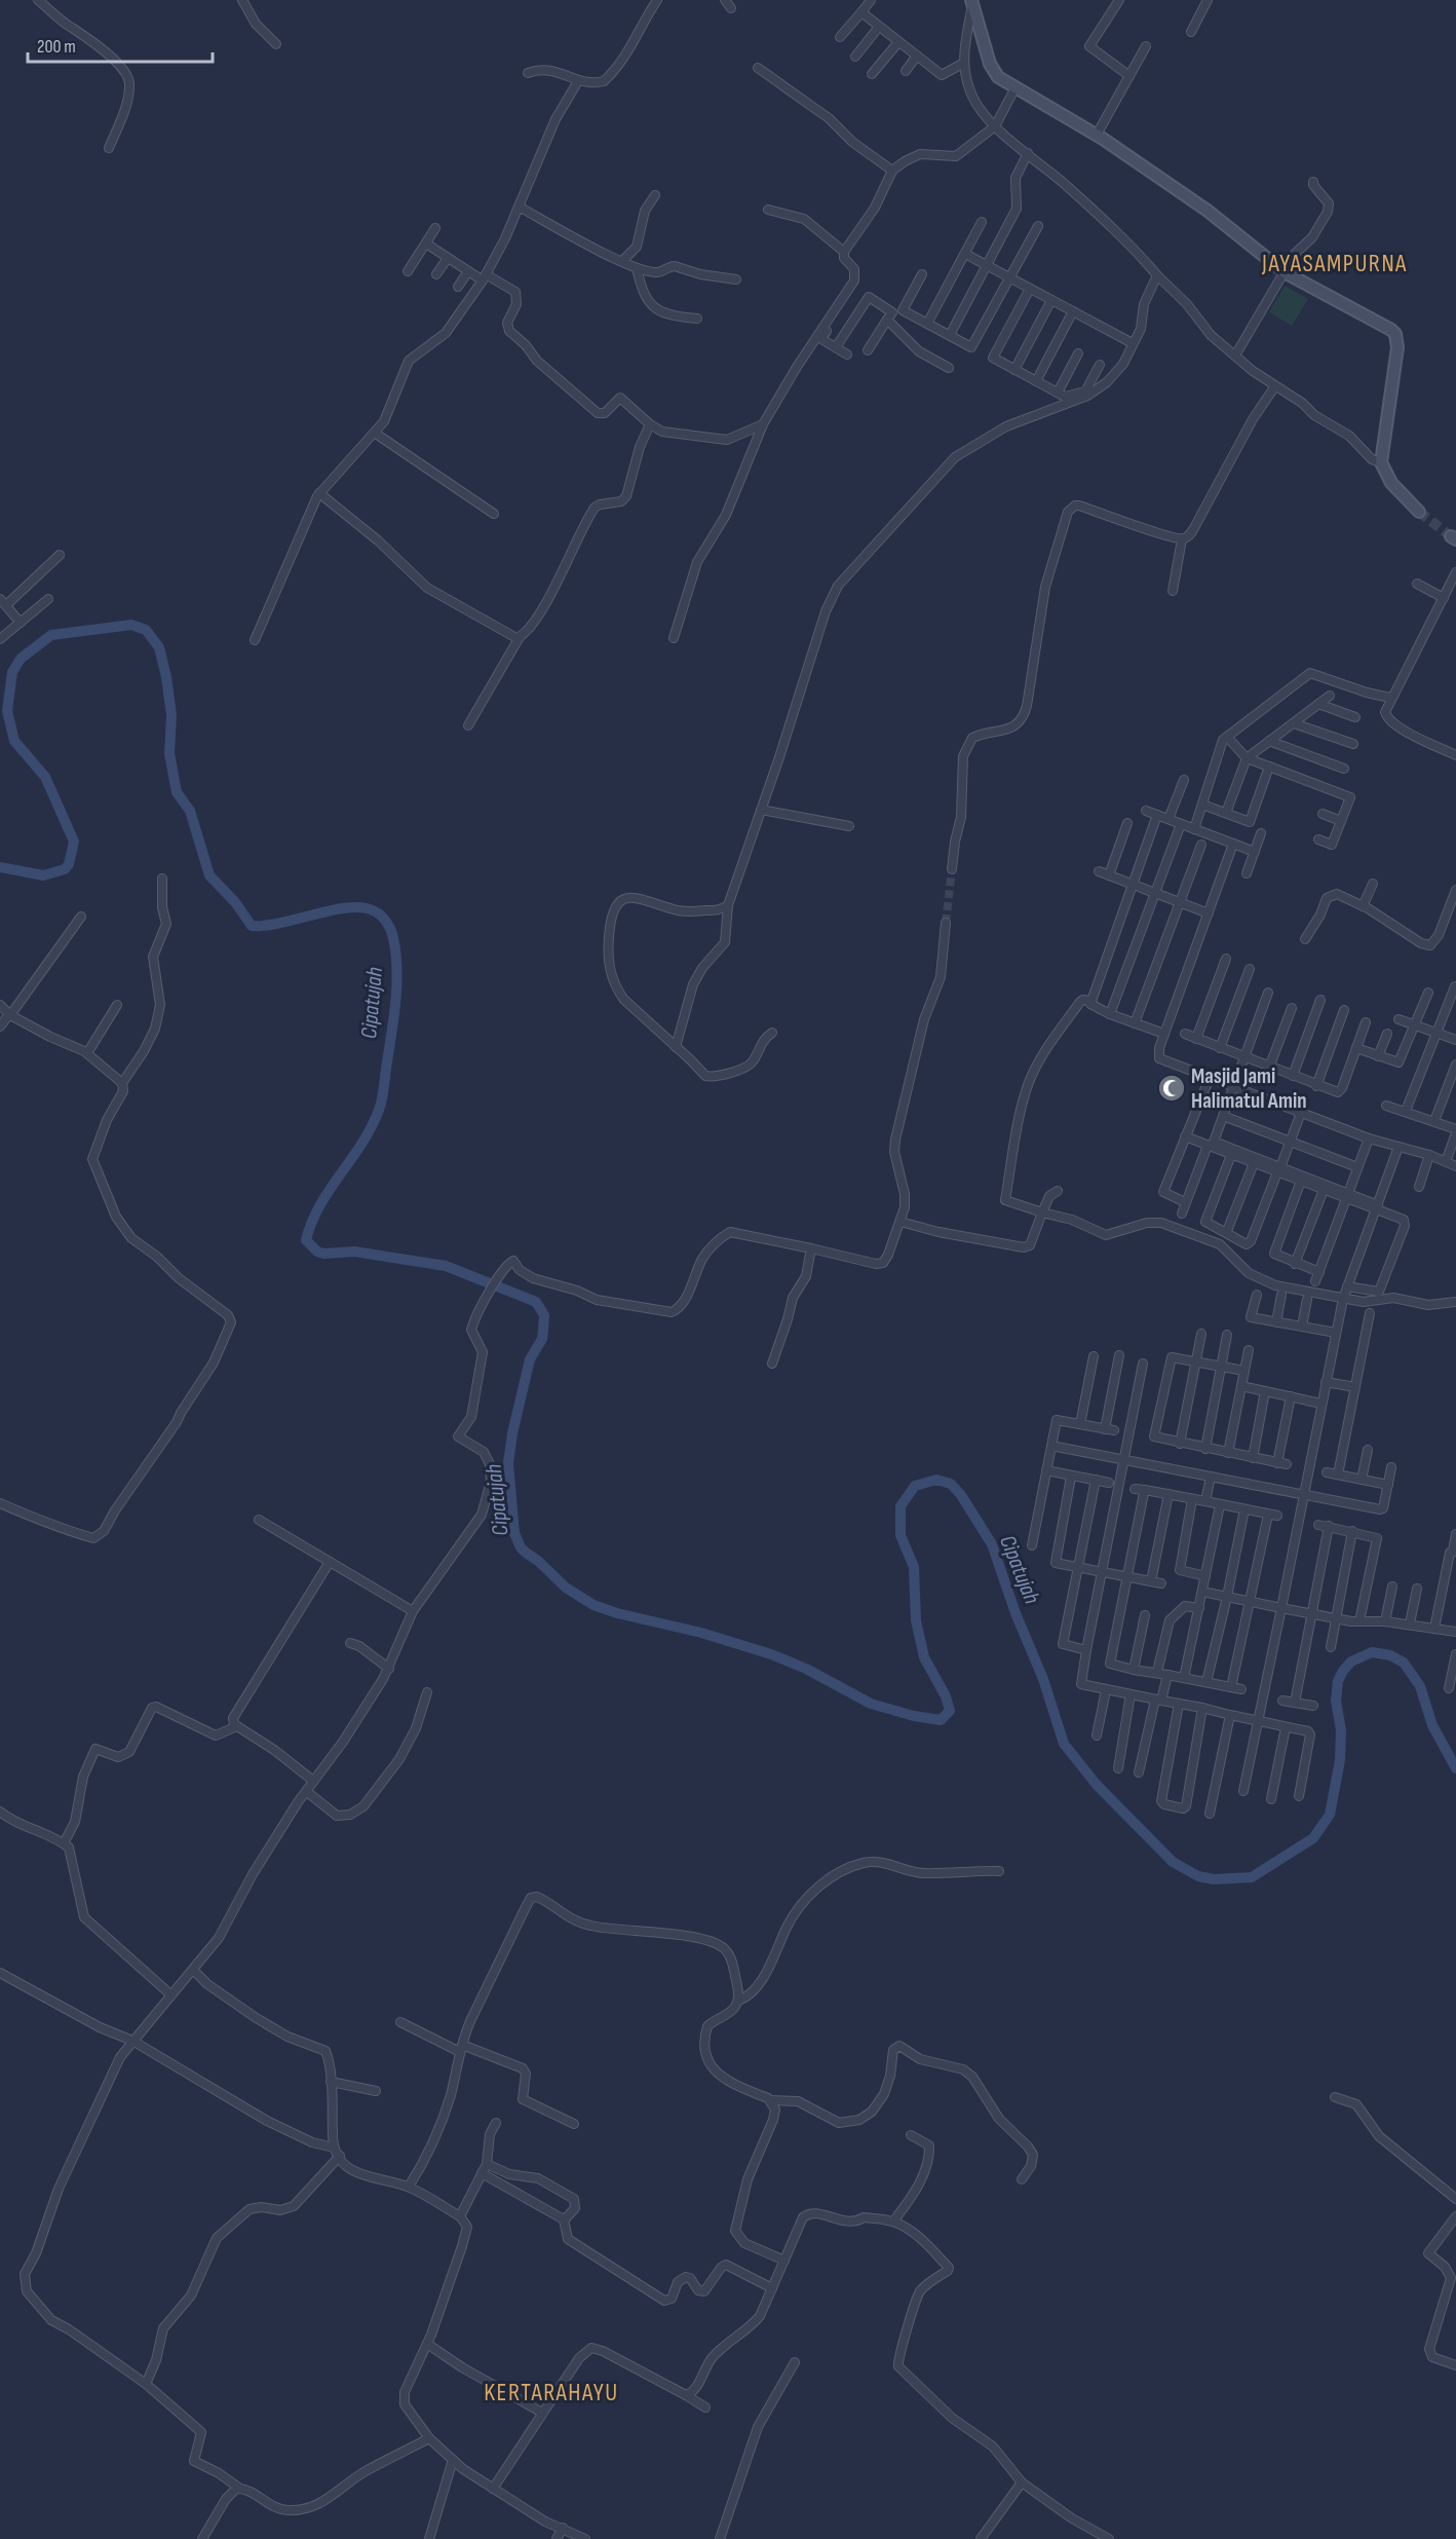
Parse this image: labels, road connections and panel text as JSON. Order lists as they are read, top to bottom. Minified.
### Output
{"districts":["JAYASAMPURNA","KERTARAHAYU"],"water":["Cipatujah"],"places":{"mosque":["Masjid Jami Halimatul Amin"]},"scale_bar":"200 m"}
